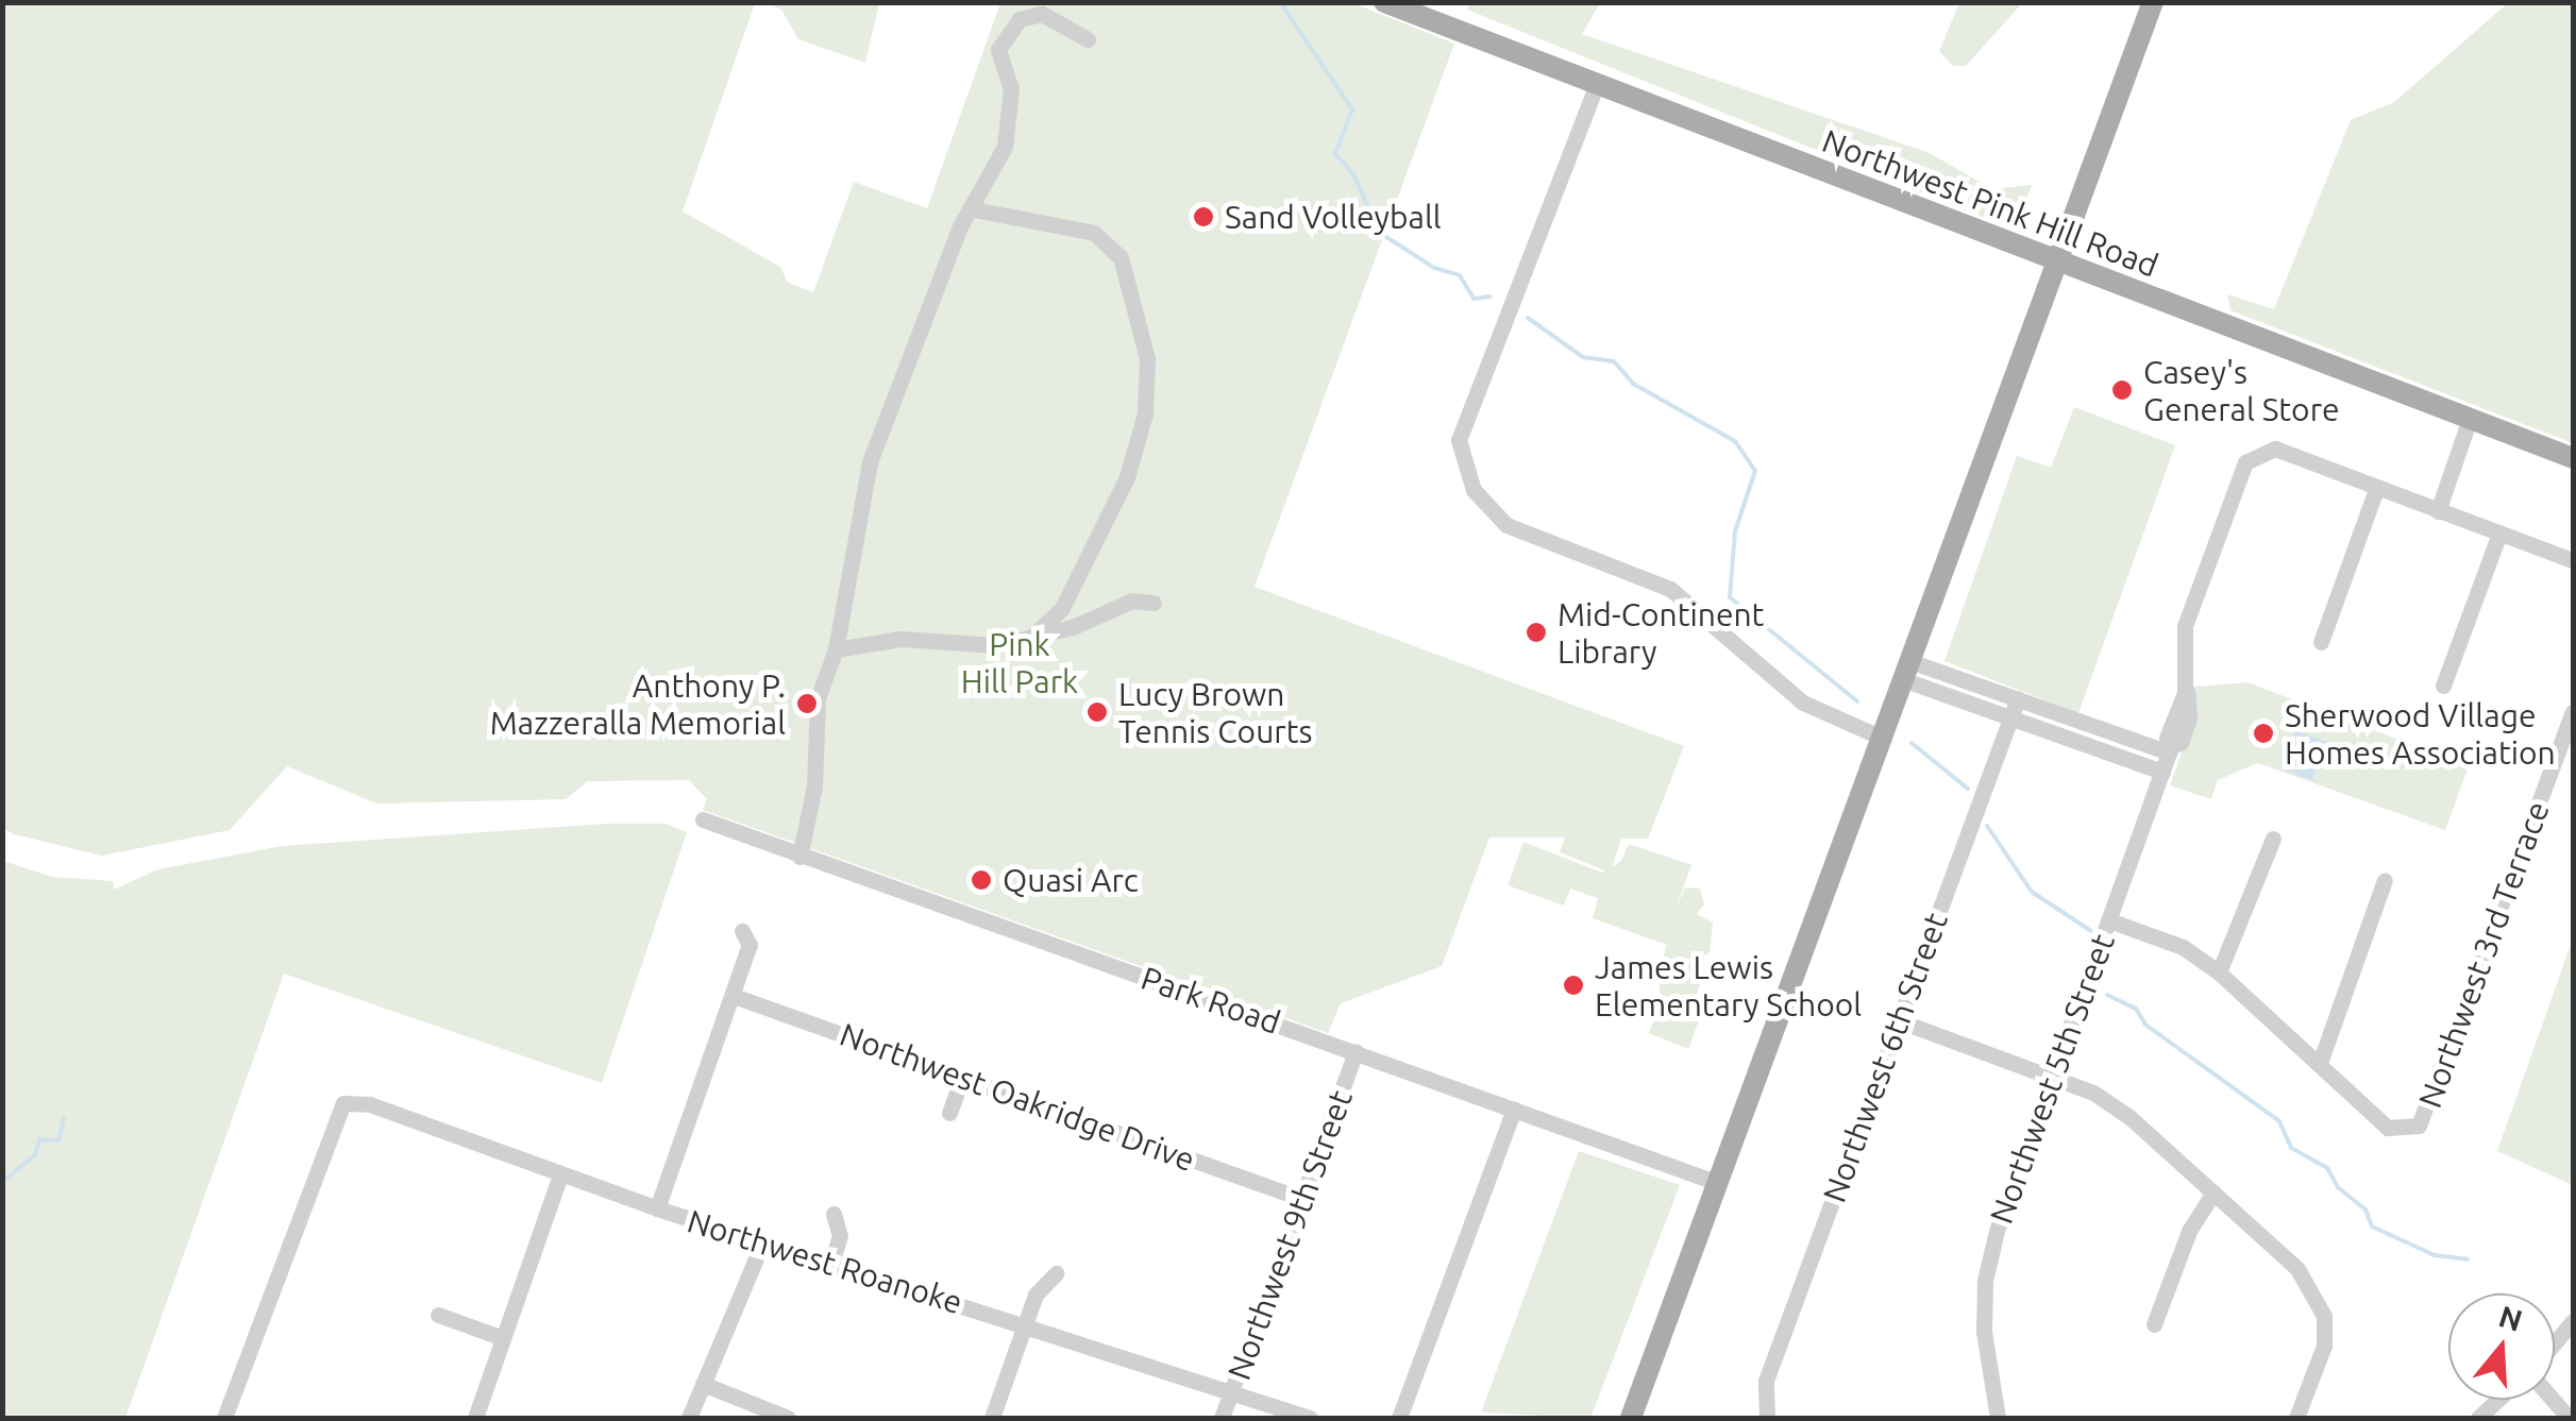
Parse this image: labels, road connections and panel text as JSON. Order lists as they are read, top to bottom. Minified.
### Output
{"streets":{"main road":["Northwest Pink Hill Road"],"street":["Northwest 3rd Terrace","Park Road","Northwest 6th Street","Northwest 5th Street","Northwest Oakridge Drive","Northwest 9th Street","Northwest Roanoke"]},"crossings":[["Park Road","Northwest 9th Street"],["Northwest Oakridge Drive","Northwest 9th Street"],["Northwest 9th Street","Northwest Roanoke"]],"parks":["Pink Hill Park"],"places":["Sand Volleyball","Casey's General Store","Mid-Continent Library","Anthony P. Mazzeralla Memorial","Lucy Brown Tennis Courts","Sherwood Village Homes Association","Quasi Arc","James Lewis Elementary School"],"north":"top"}
